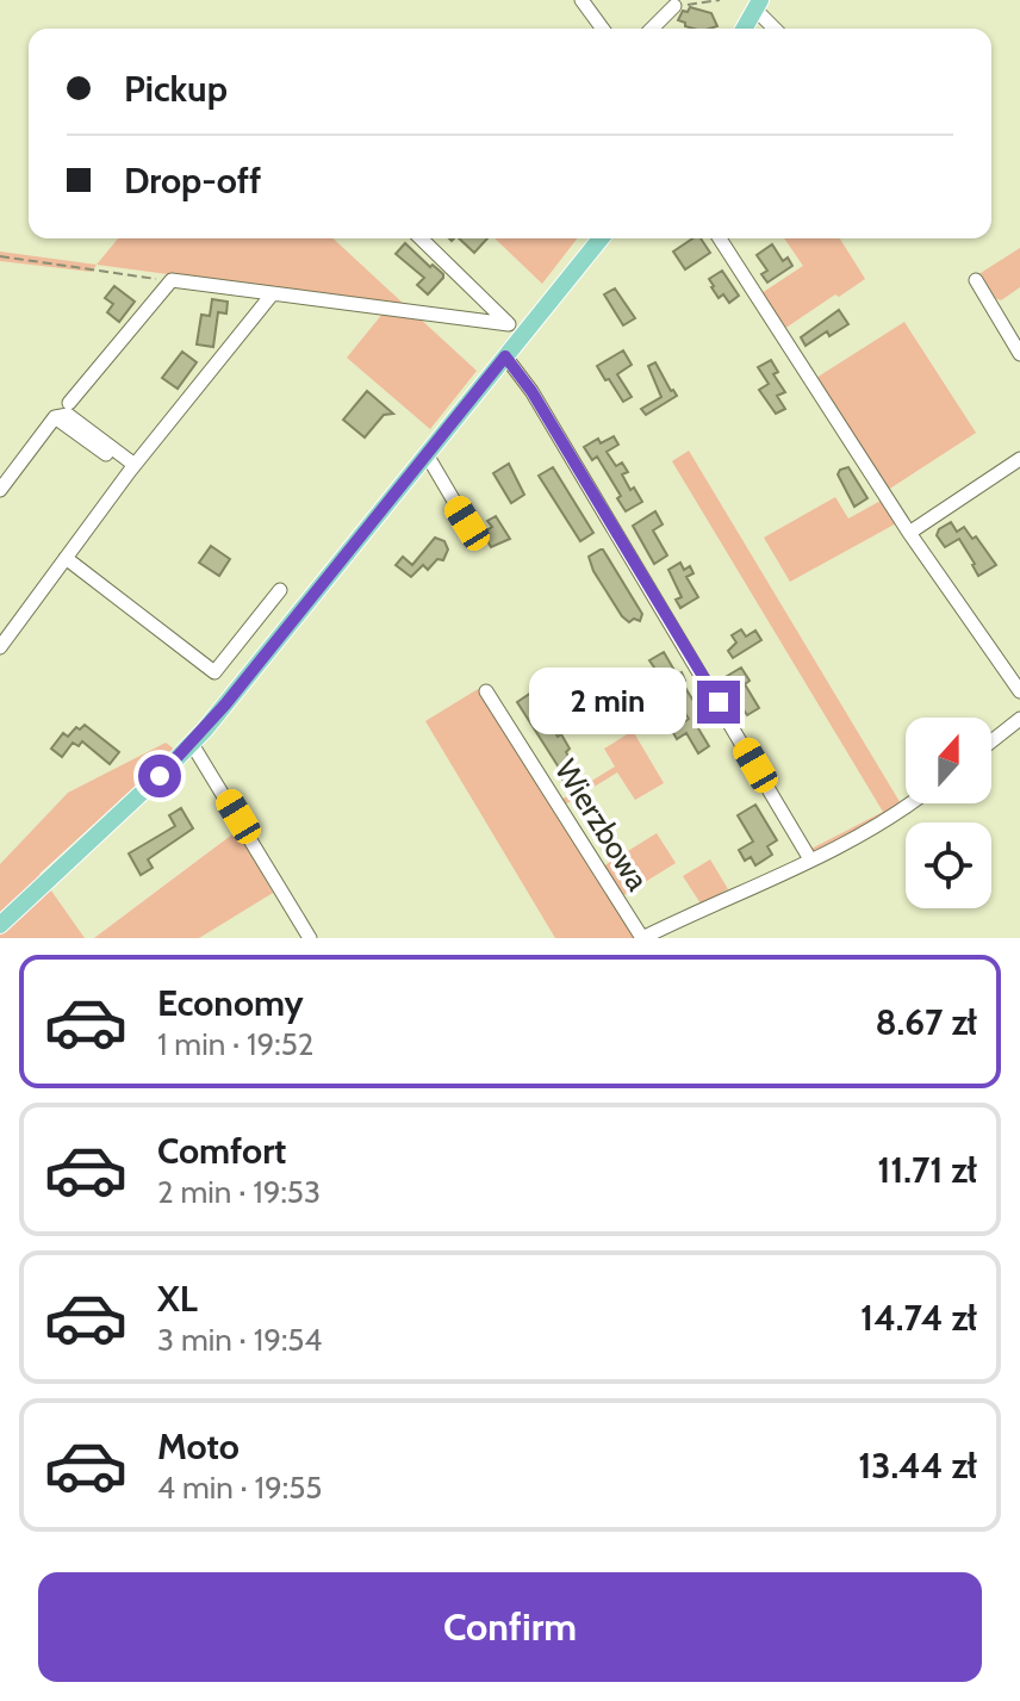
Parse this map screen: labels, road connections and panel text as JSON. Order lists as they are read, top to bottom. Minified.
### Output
{"streets":{"street":["Wierzbowa"]},"north":"top","page":{"banner":["Pickup","Drop-off"],"bubble":"2 min","list":[{"name":"Economy","note":"1 min · 19:52","value":"8.67 zł"},{"name":"Comfort","note":"2 min · 19:53","value":"11.71 zł"},{"name":"XL","note":"3 min · 19:54","value":"14.74 zł"},{"name":"Moto","note":"4 min · 19:55","value":"13.44 zł"}],"buttons":"Confirm"}}
